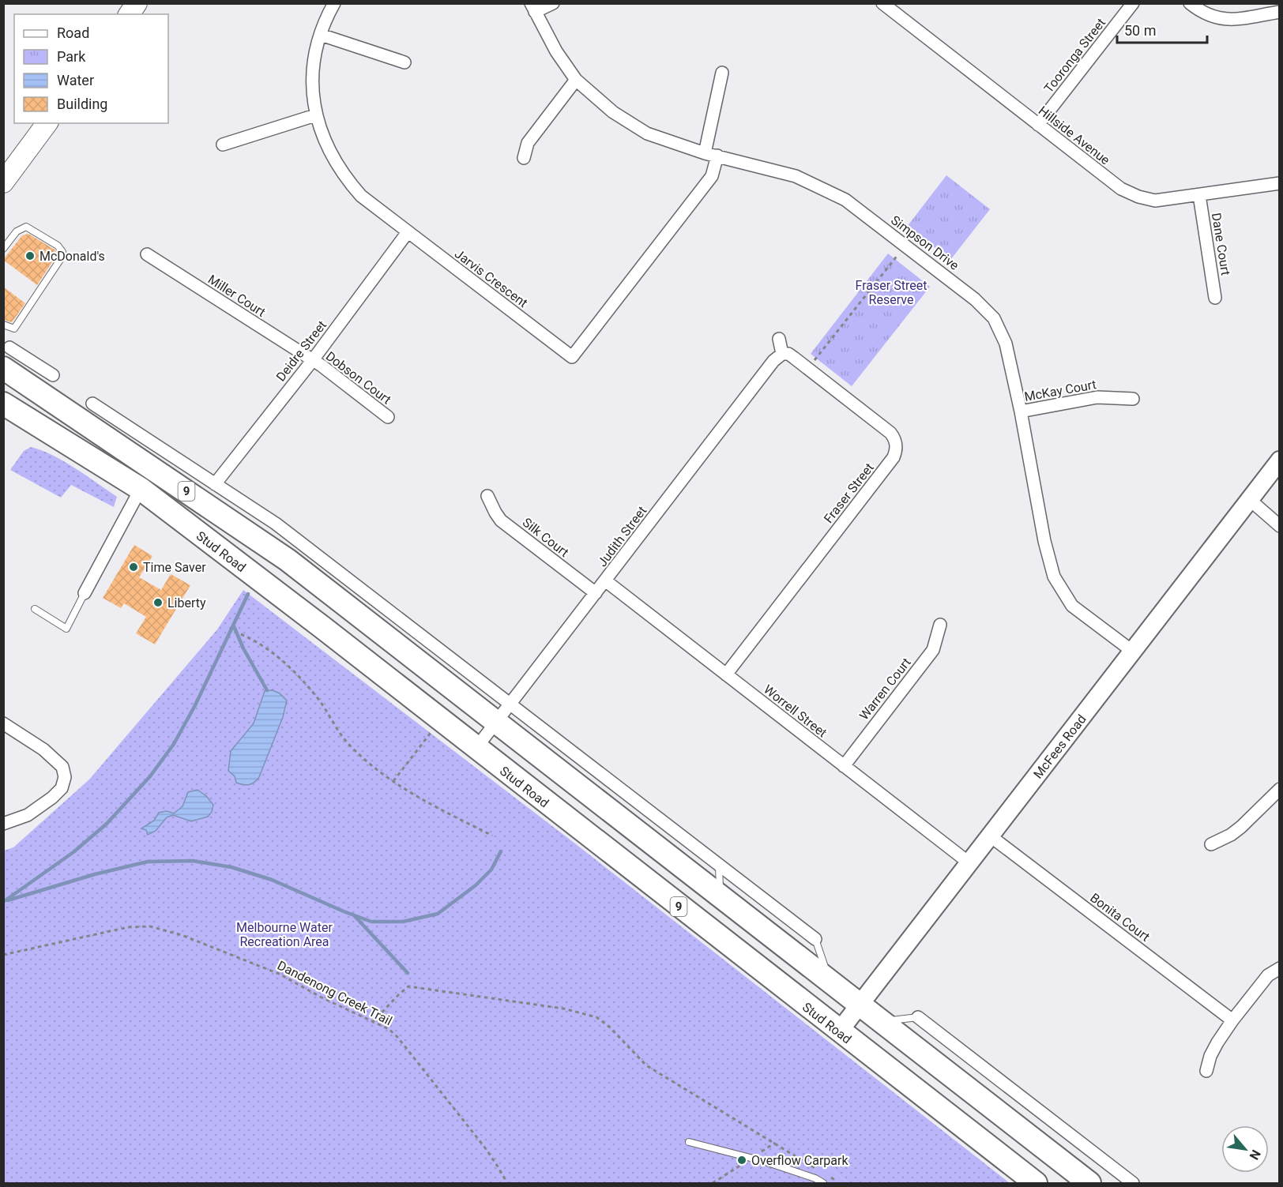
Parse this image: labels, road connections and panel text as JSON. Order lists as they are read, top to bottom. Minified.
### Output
{"streets":{"highway":["9","Stud Road"],"street":["Tooronga Street","Hillside Avenue","Simpson Drive","Dane Court","Jarvis Crescent","Miller Court","Deidre Street","Dobson Court","McKay Court","Fraser Street","Judith Street","Silk Court","Warren Court","Worrell Street","McFees Road","Bonita Court"],"path":["Dandenong Creek Trail"]},"crossings":[["Tooronga Street","Hillside Avenue"],["Hillside Avenue","Dane Court"],["Simpson Drive","Jarvis Crescent"],["Simpson Drive","McKay Court"],["Simpson Drive","McFees Road"],["Jarvis Crescent","Deidre Street"],["Miller Court","Deidre Street"],["Miller Court","Dobson Court"],["Deidre Street","Dobson Court"],["9","Judith Street"],["9","McFees Road"],["Fraser Street","Judith Street"],["Fraser Street","Worrell Street"],["Judith Street","Silk Court"],["Judith Street","Stud Road"],["Judith Street","Worrell Street"],["Stud Road","McFees Road"],["Warren Court","Worrell Street"],["Worrell Street","McFees Road"],["McFees Road","Bonita Court"]],"parks":["Fraser Street Reserve","Melbourne Water Recreation Area"],"places":["McDonald's","Time Saver","Liberty","Overflow Carpark"],"legend":["Road","Park","Water","Building"],"scale_bar":"50 m","north":"bottom right"}
